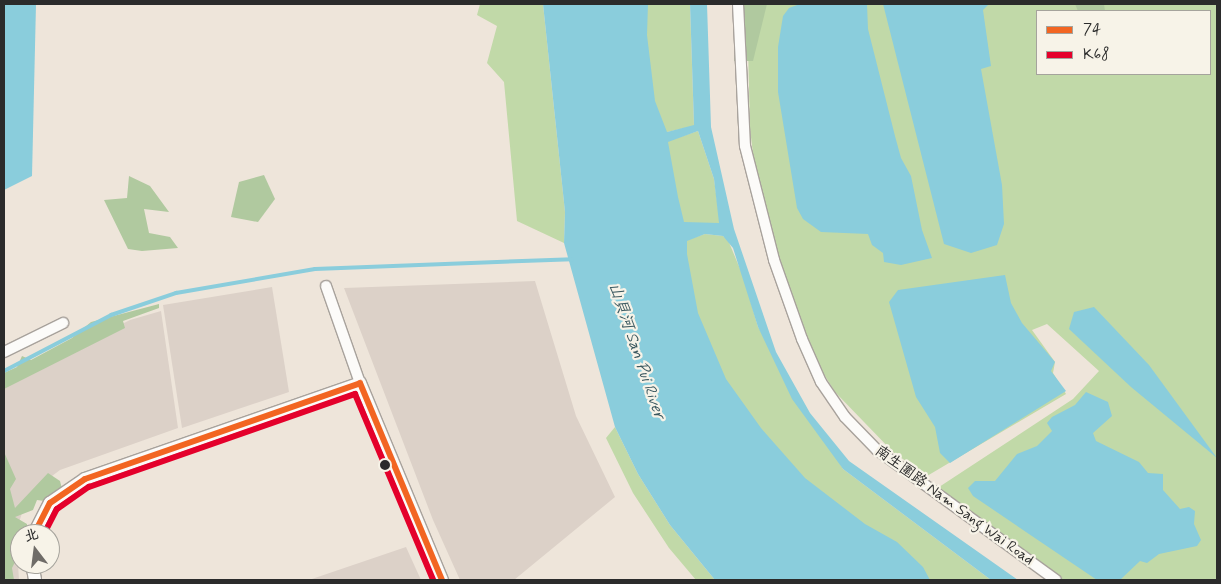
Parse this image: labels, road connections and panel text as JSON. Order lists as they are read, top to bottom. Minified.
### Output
{"streets":{"street":["南生圍路 Nam Sang Wai Road"]},"water":["山貝河 San Pui River"],"lines":["transit line 74","transit line K68"],"legend":["74","K68"],"north":"top"}
